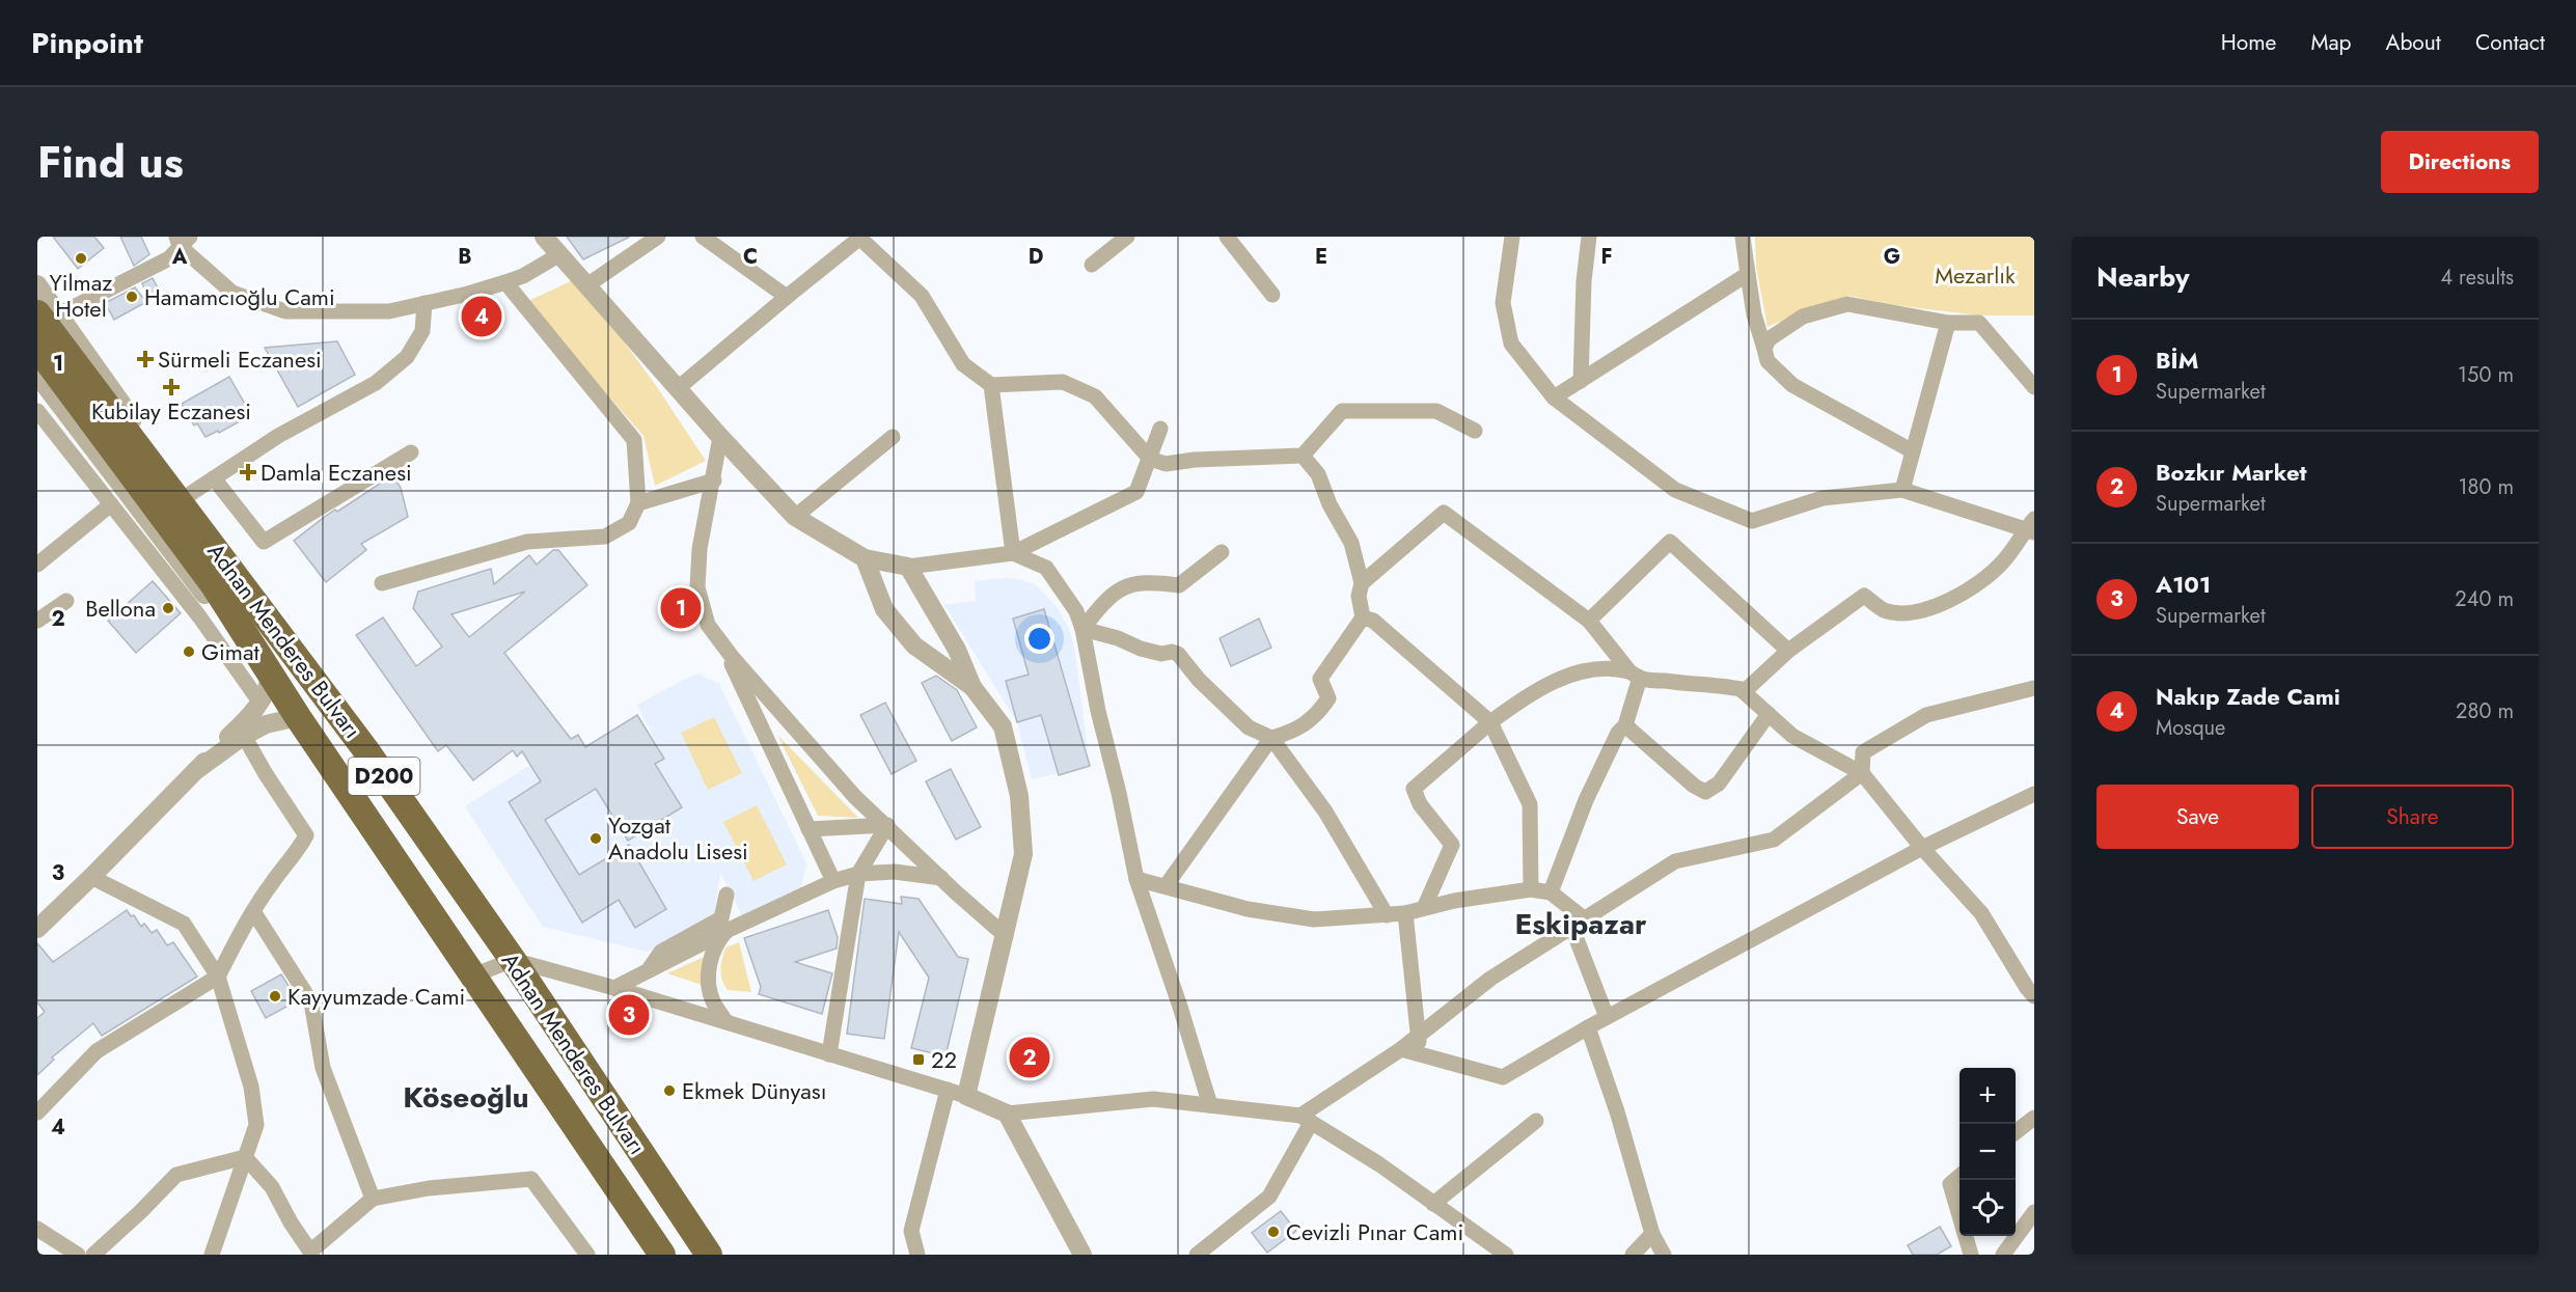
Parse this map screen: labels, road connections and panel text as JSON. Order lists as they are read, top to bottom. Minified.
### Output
{"streets":{"highway":["Adnan Menderes Bulvarı","D200"]},"districts":["Eskipazar","Köseoğlu"],"parks":["Mezarlık"],"places":{"other":["Yilmaz Hotel","Hamamcıoğlu Cami","Bellona","Gimat","Yozgat Anadolu Lisesi","Kayyumzade Cami","Ekmek Dünyası","Cevizli Pınar Cami"],"health":["Sürmeli Eczanesi","Kubilay Eczanesi","Damla Eczanesi"],"transit":["22"]},"page":{"header":"Pinpoint","nav":["Home","Map","About","Contact"],"title":"Find us","buttons":["Directions",["Save","Share"]],"heading":["Nearby","4 results"],"pins":["4","1","3","2"],"list":[{"mark":"1","name":"BİM","note":"Supermarket","value":"150 m"},{"mark":"2","name":"Bozkır Market","note":"Supermarket","value":"180 m"},{"mark":"3","name":"A101","note":"Supermarket","value":"240 m"},{"mark":"4","name":"Nakıp Zade Cami","note":"Mosque","value":"280 m"}],"map_buttons":["+","−"]},"grid":{"columns":["A","B","C","D","E","F","G"],"rows":["1","2","3","4"]}}
